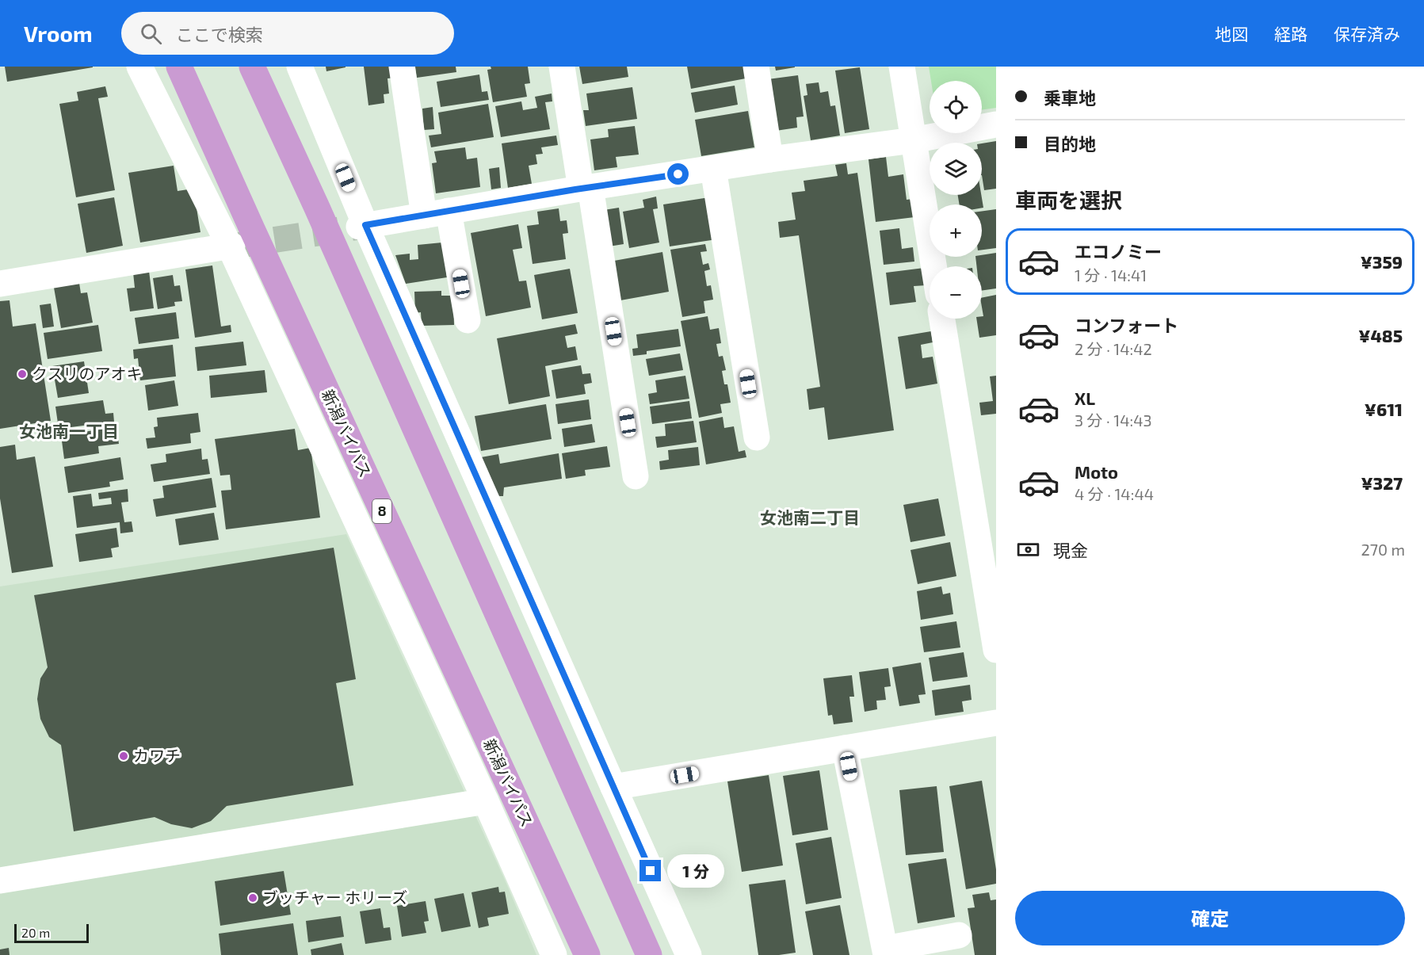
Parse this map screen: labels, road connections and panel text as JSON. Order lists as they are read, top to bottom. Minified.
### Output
{"streets":{"highway":["新潟バイパス","8"]},"districts":["女池南一丁目","女池南二丁目"],"places":["クスリのアオキ","カワチ","ブッチャー ホリーズ"],"scale_bar":"20 m","page":{"header":"Vroom","search":"ここで検索","nav":["地図","経路","保存済み"],"banner":["乗車地","目的地"],"map_buttons":["+","−"],"heading":"車両を選択","list":[{"name":"エコノミー","note":"1 分 · 14:41","value":"¥359"},{"name":"コンフォート","note":"2 分 · 14:42","value":"¥485"},{"name":"XL","note":"3 分 · 14:43","value":"¥611"},{"name":"Moto","note":"4 分 · 14:44","value":"¥327"}],"pay":["現金","270 m"],"bubble":"1 分","buttons":"確定","scale":"20 m"}}
